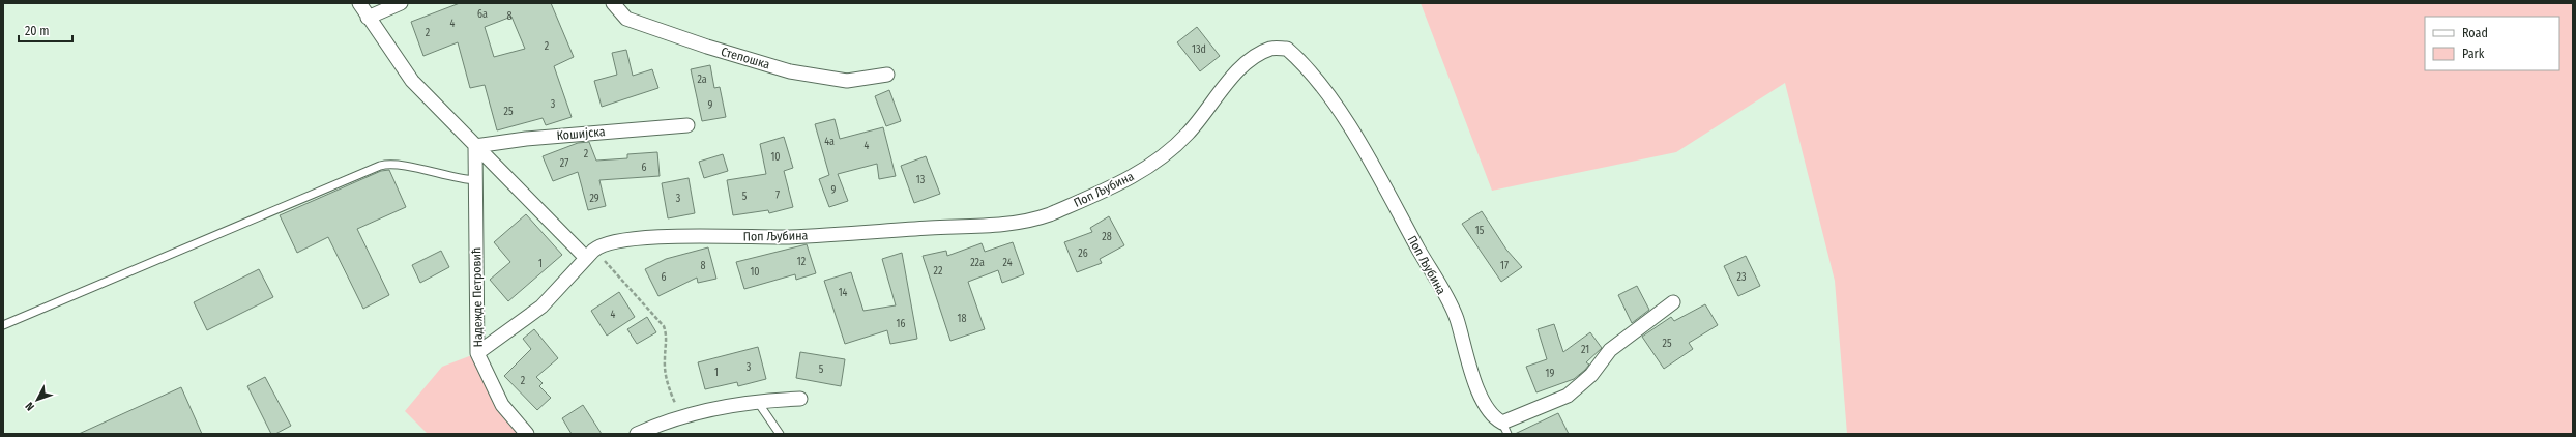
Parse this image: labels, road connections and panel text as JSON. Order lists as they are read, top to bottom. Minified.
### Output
{"streets":{"street":["Степошка","Кошијска","Поп Љубина","Надежде Петровић"]},"crossings":[["Кошијска","Надежде Петровић"],["Поп Љубина","Надежде Петровић"]],"house_numbers":["6a","8","4","2","2","13d","2a","3","9","25","4a","4","2","10","27","6","13","9","7","5","29","3","15","28","26","12","22a","24","1","8","17","22","10","6","23","14","4","18","16","25","21","3","5","1","19","2"],"legend":["Road","Park"],"scale_bar":"20 m","north":"bottom left"}
